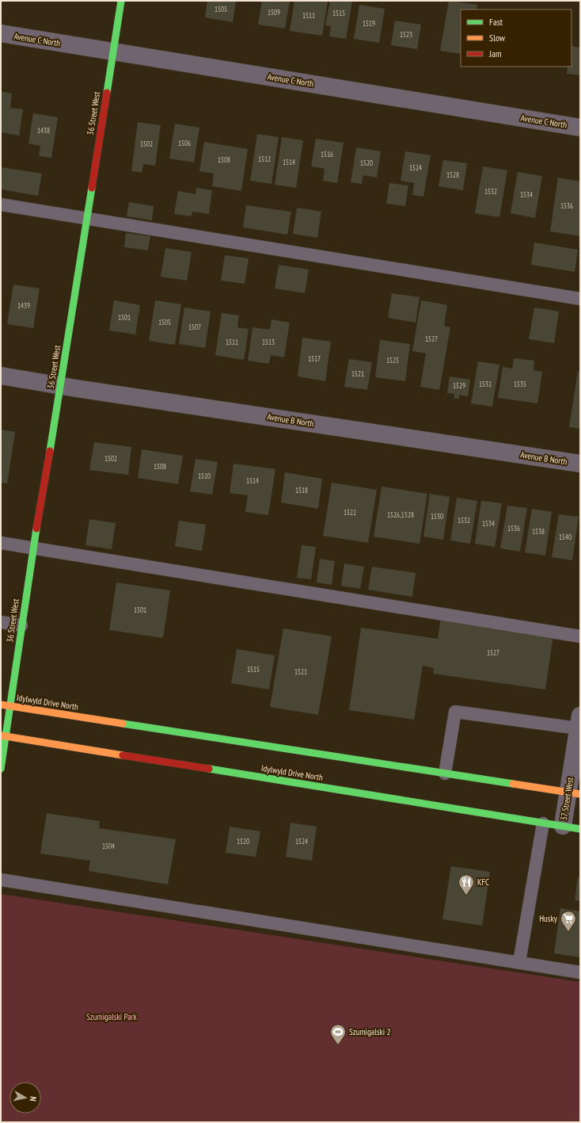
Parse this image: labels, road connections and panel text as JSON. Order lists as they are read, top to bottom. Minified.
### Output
{"streets":{"main road":["36 Street West","Idylwyld Drive North"],"street":["Avenue C North","Avenue B North","37 Street West"]},"crossings":[["Avenue C North","36 Street West"],["36 Street West","Avenue B North"],["36 Street West","Idylwyld Drive North"],["Idylwyld Drive North","37 Street West"]],"parks":["Szumigalski Park"],"places":{"restaurant":["KFC"],"supermarket":["Husky"],"sports":["Szumigalski 2"]},"house_numbers":["1505","1509","1515","1511","1519","1523","1438","1506","1502","1516","1512","1508","1514","1520","1524","1528","1532","1534","1536","1439","1501","1505","1507","1527","1511","1513","1517","1525","1521","1531","1535","1529","1502","1508","1510","1514","1518","1522","1526,1528","1530","1532","1534","1536","1538","1540","1501","1527","1515","1521","1520","1524","1504"],"legend":["Fast","Slow","Jam"],"north":"right"}
